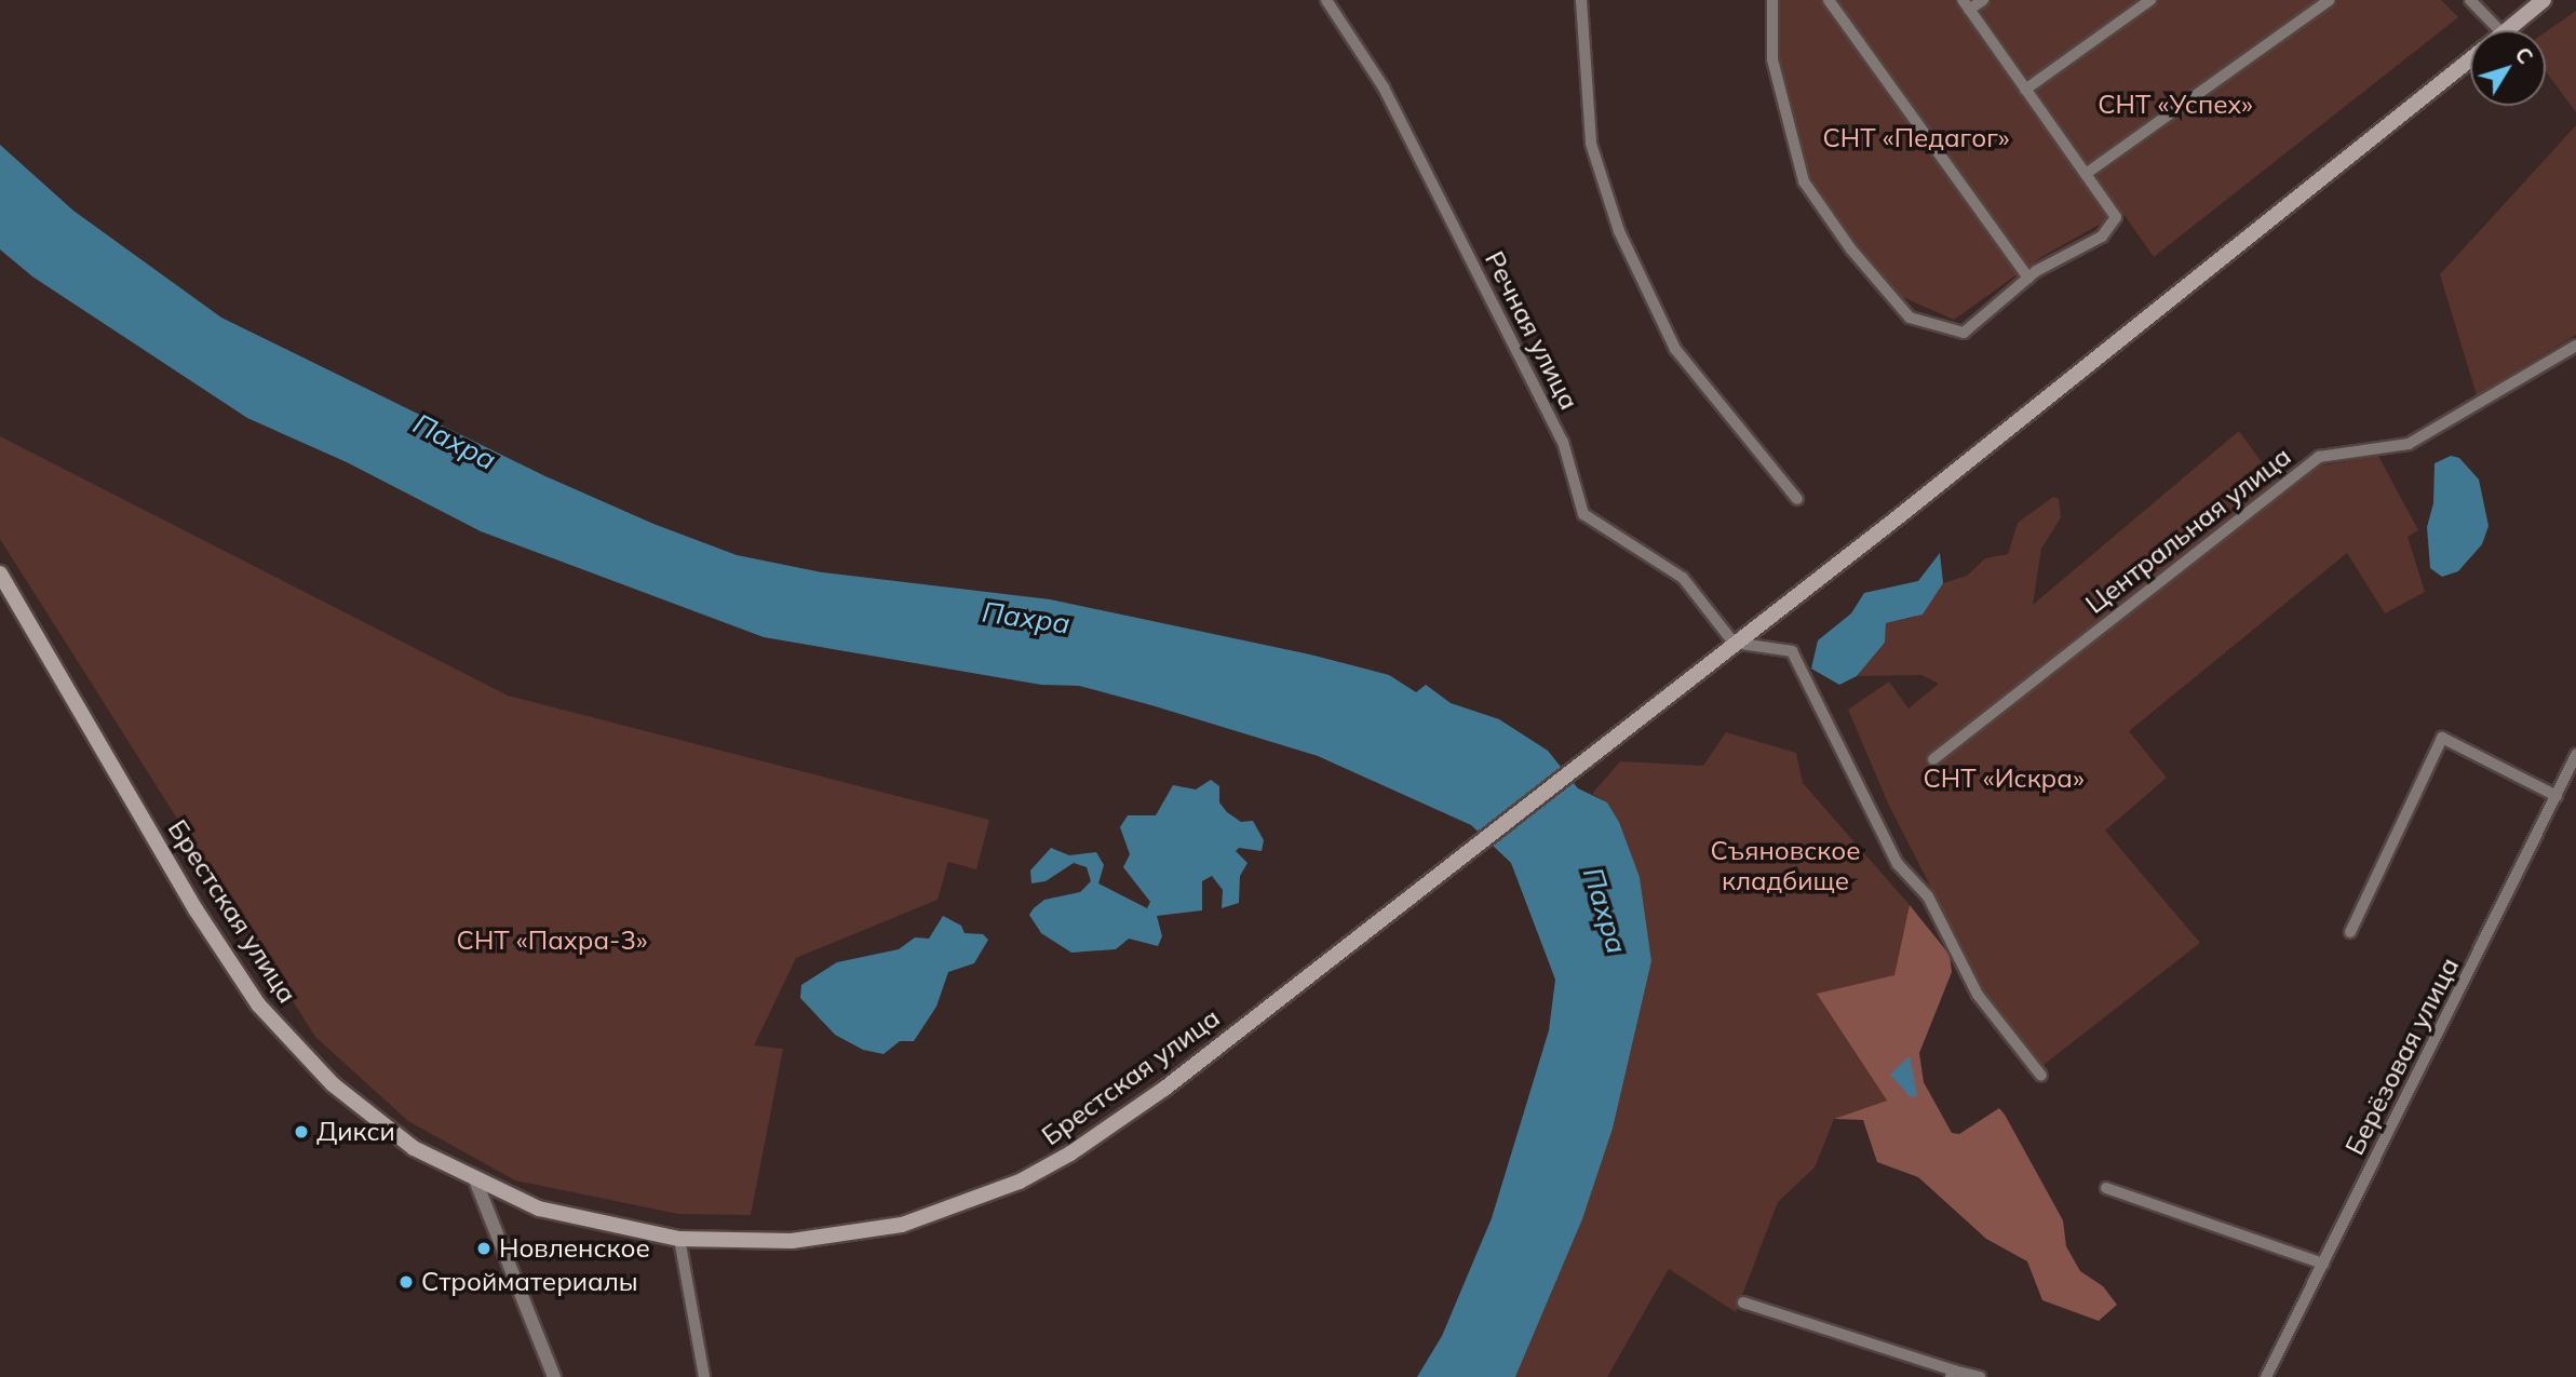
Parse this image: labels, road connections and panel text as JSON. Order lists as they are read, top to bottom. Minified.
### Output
{"streets":{"main road":["Брестская улица"],"street":["Речная улица","Центральная улица","Берёзовая улица"]},"crossings":[["Речная улица","Брестская улица"]],"water":["Пахра"],"parks":["СНТ «Успех»","СНТ «Педагог»","СНТ «Искра»","Съяновское кладбище","СНТ «Пахра-3»"],"places":["Дикси","Новленское","Стройматериалы"],"north":"top right"}
